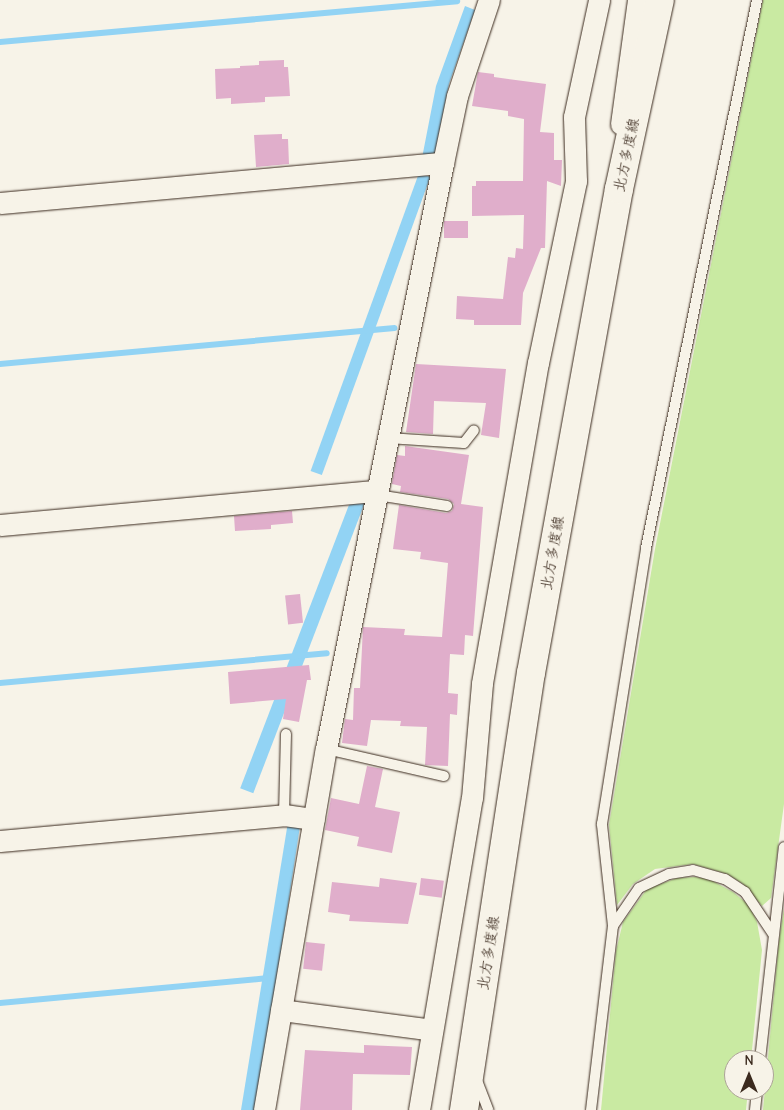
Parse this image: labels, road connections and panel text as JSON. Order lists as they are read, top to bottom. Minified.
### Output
{"streets":{"main road":["北方多度線"]},"north":"top"}
